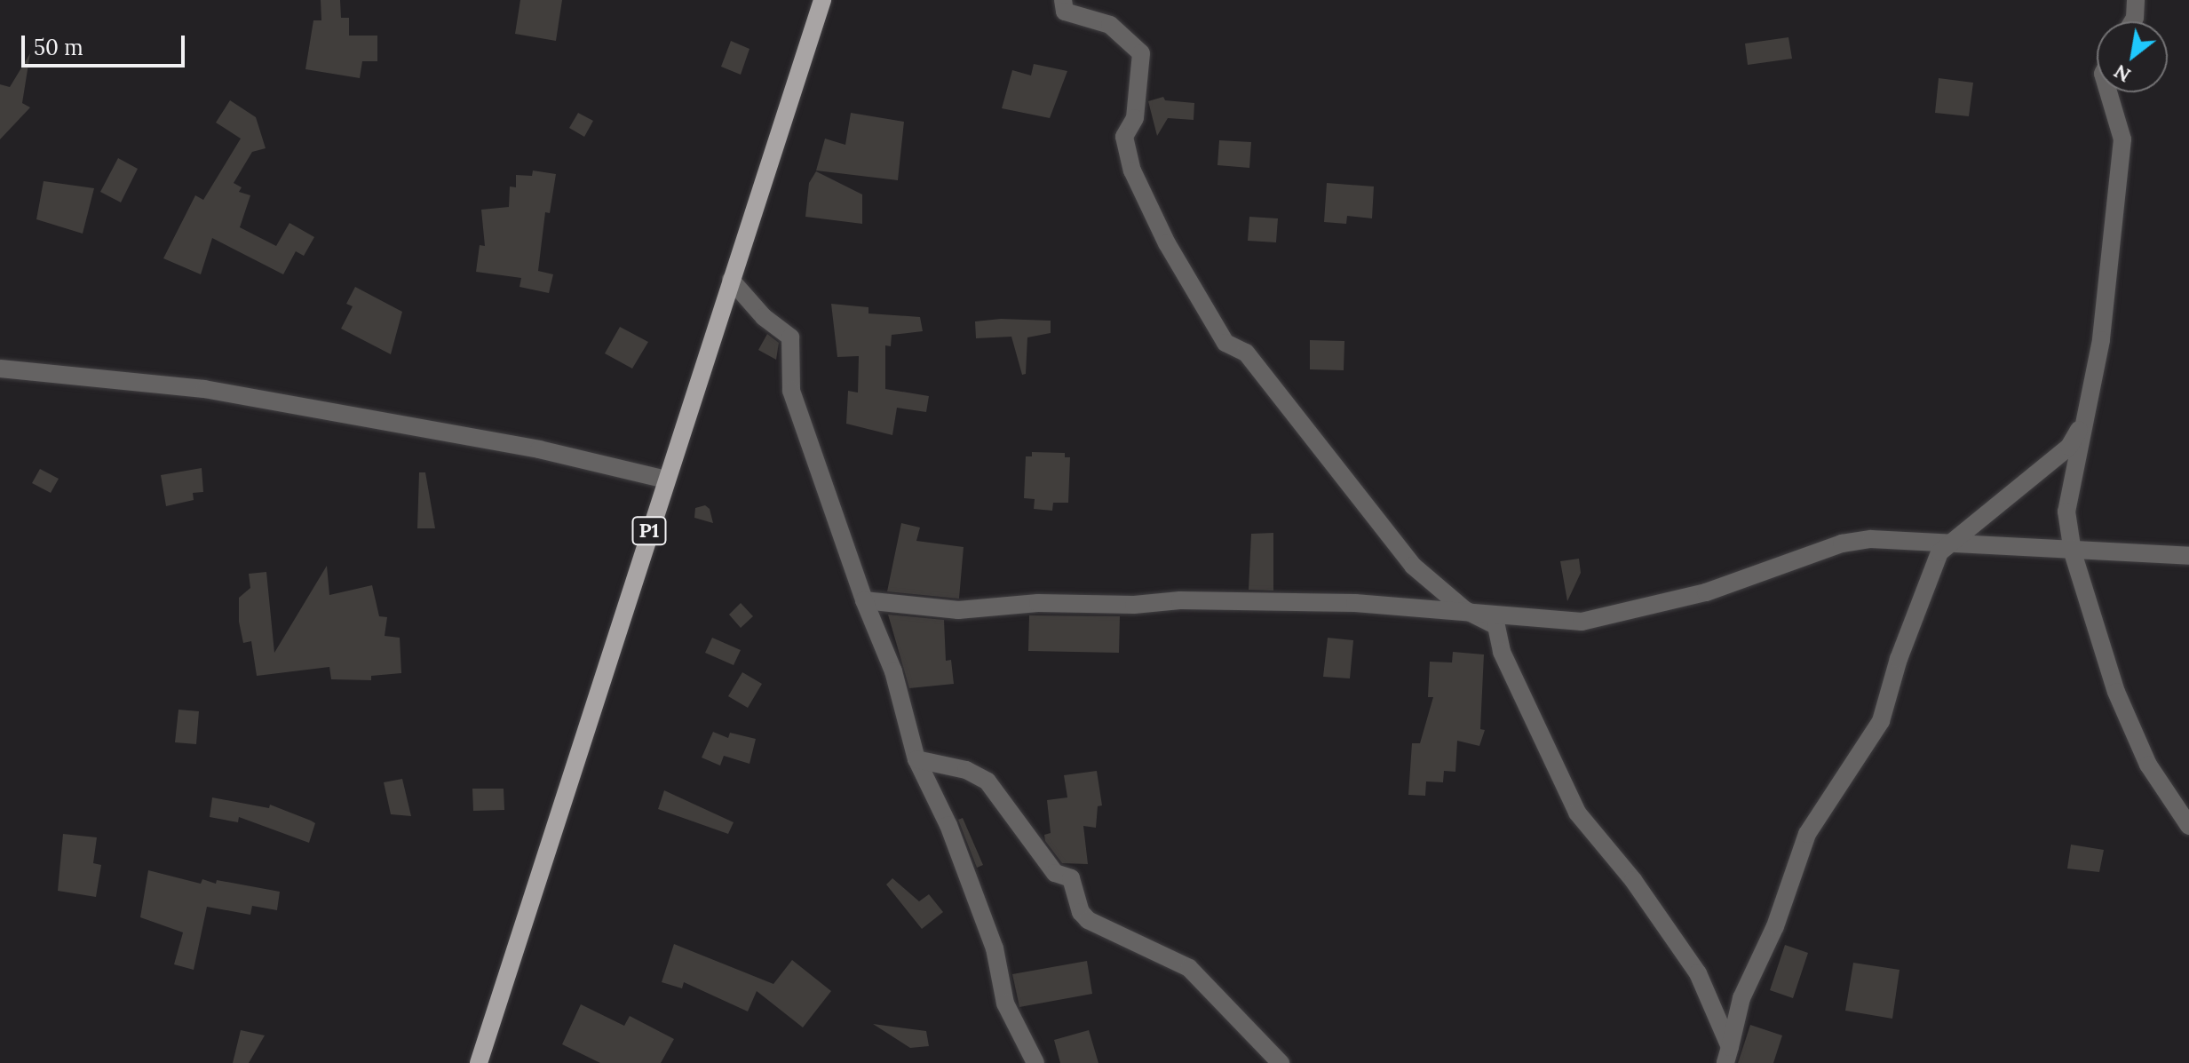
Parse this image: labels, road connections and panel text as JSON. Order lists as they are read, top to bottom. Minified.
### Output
{"streets":{"main road":["P1"]},"scale_bar":"50 m","north":"bottom left"}
